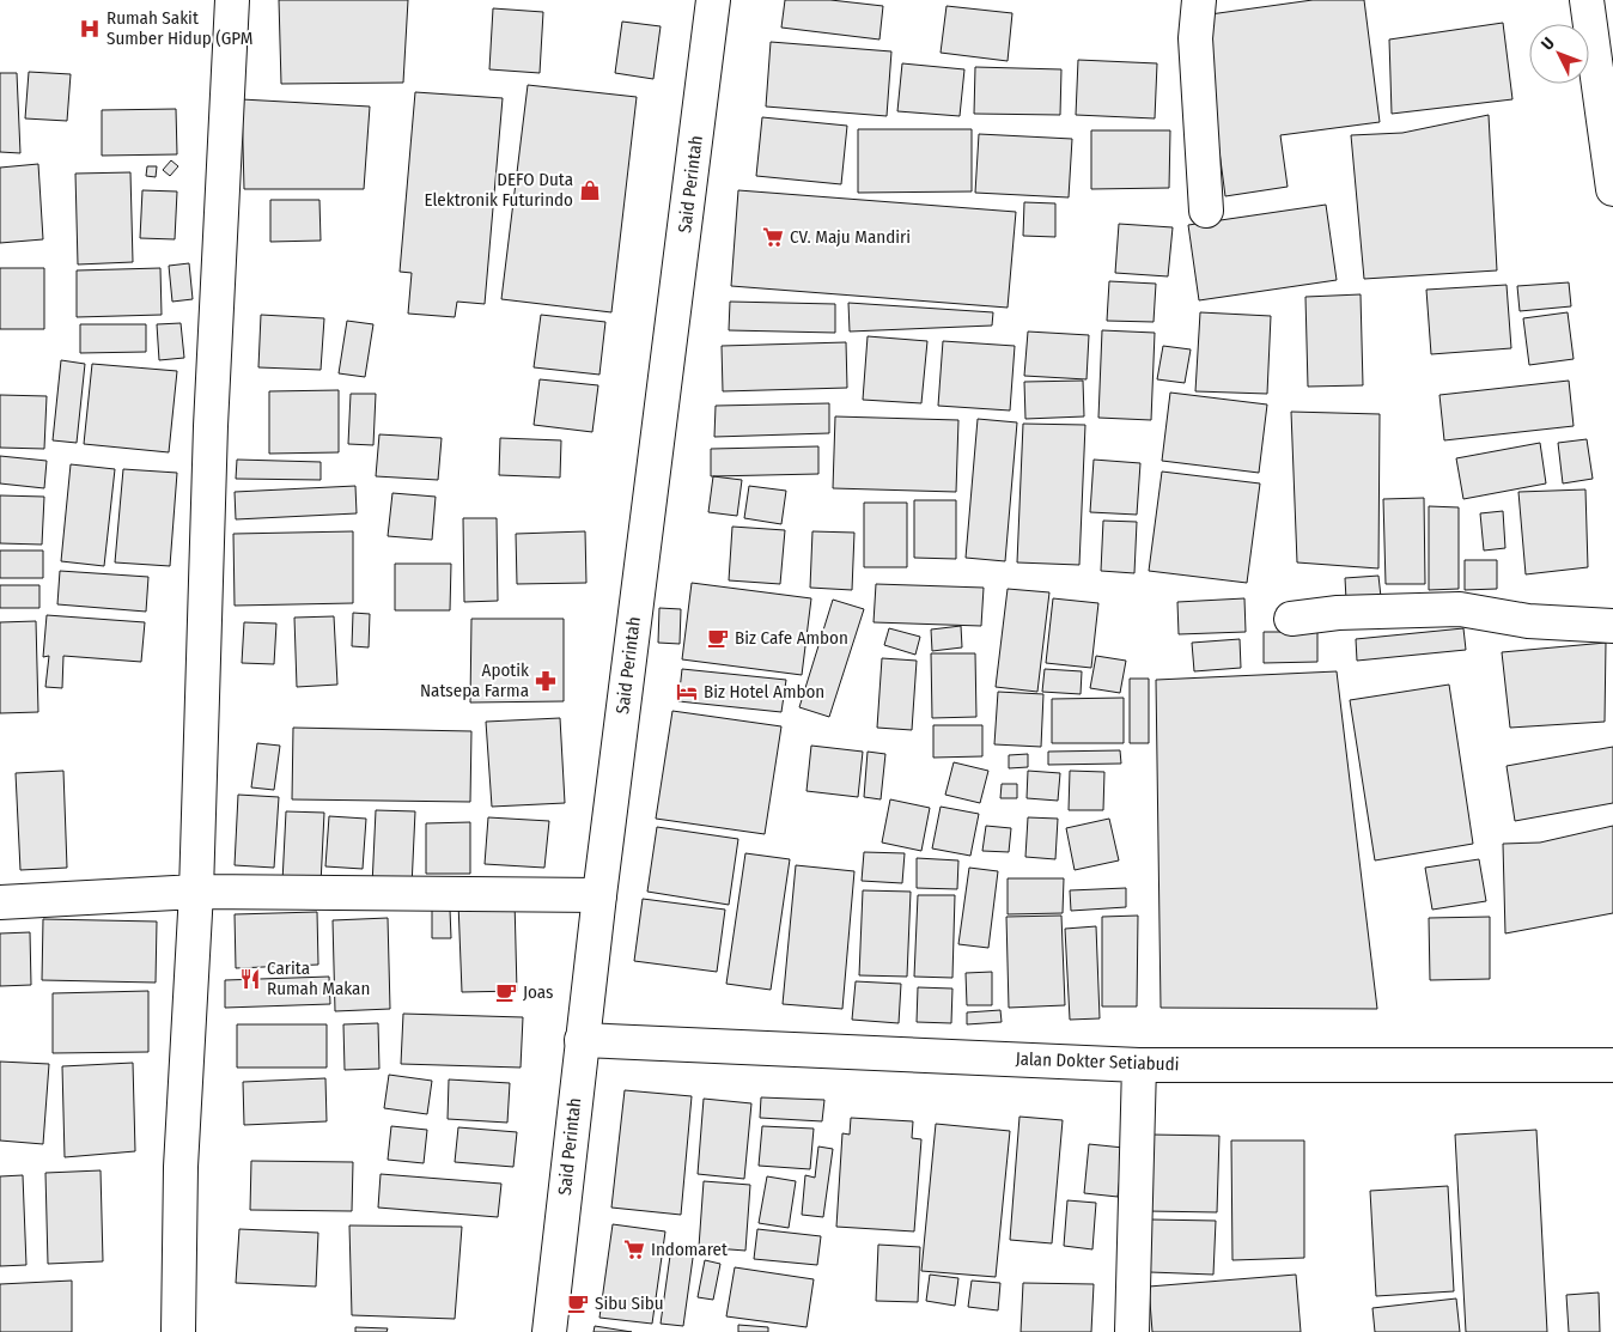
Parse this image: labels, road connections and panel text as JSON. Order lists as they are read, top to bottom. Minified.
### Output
{"streets":{"street":["Said Perintah","Jalan Dokter Setiabudi"]},"crossings":[["Said Perintah","Jalan Dokter Setiabudi"]],"places":{"hospital":["Rumah Sakit Sumber Hidup (GPM"],"shop":["DEFO Duta Elektronik Futurindo"],"supermarket":["CV. Maju Mandiri","Indomaret"],"cafe":["Biz Cafe Ambon","Joas","Sibu Sibu"],"pharmacy":["Apotik Natsepa Farma"],"hotel":["Biz Hotel Ambon"],"restaurant":["Carita Rumah Makan"]},"north":"top left"}
